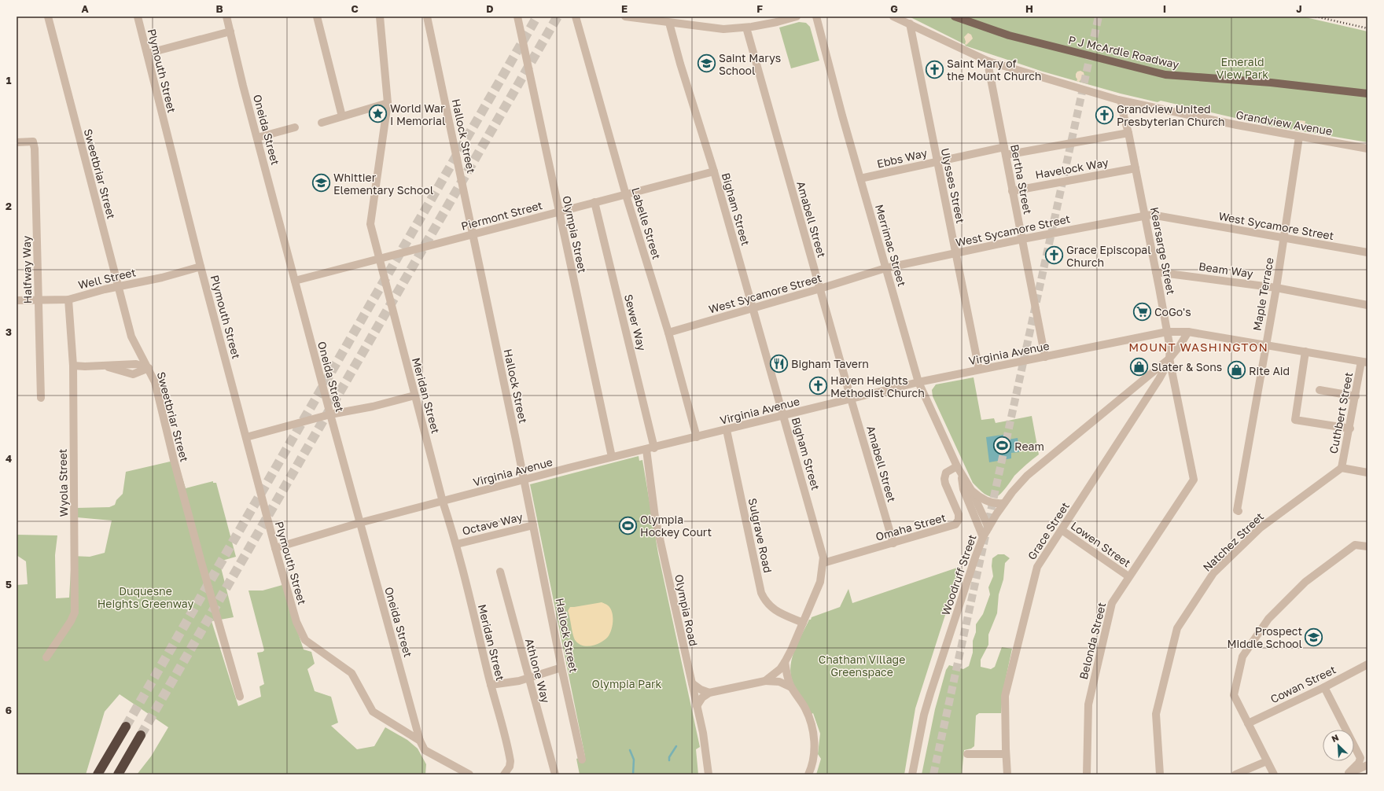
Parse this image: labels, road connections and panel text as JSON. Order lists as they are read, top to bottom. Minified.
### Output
{"streets":{"main road":["P J McArdle Roadway"],"street":["Plymouth Street","Grandview Avenue","Oneida Street","Hallock Street","Ebbs Way","Havelock Way","Sweetbriar Street","Bertha Street","Ulysses Street","Bigham Street","Piermont Street","Amabell Street","Labelle Street","West Sycamore Street","Olympia Street","Merrimac Street","Kearsarge Street","Halfway Way","Beam Way","Well Street","Maple Terrace","Sewer Way","Virginia Avenue","Meridan Street","Cuthbert Street","Wyola Street","Octave Way","Omaha Street","Grace Street","Sulgrave Road","Natchez Street","Lowen Street","Woodruff Street","Olympia Road","Belonda Street","Athlone Way","Cowan Street"]},"crossings":[["Plymouth Street","Oneida Street"],["Plymouth Street","Well Street"],["Plymouth Street","Virginia Avenue"],["Grandview Avenue","Bertha Street"],["Grandview Avenue","Ulysses Street"],["Grandview Avenue","Kearsarge Street"],["Grandview Avenue","Maple Terrace"],["Oneida Street","Piermont Street"],["Oneida Street","Virginia Avenue"],["Hallock Street","Piermont Street"],["Hallock Street","Virginia Avenue"],["Hallock Street","Octave Way"],["Ebbs Way","Bertha Street"],["Ebbs Way","Ulysses Street"],["Ebbs Way","Merrimac Street"],["Ebbs Way","Kearsarge Street"],["Havelock Way","Bertha Street"],["Havelock Way","Kearsarge Street"],["Sweetbriar Street","Well Street"],["Bertha Street","West Sycamore Street"],["Bertha Street","Virginia Avenue"],["Ulysses Street","West Sycamore Street"],["Ulysses Street","Virginia Avenue"],["Bigham Street","Piermont Street"],["Bigham Street","West Sycamore Street"],["Bigham Street","Virginia Avenue"],["Bigham Street","Omaha Street"],["Bigham Street","Sulgrave Road"],["Piermont Street","Labelle Street"],["Piermont Street","Olympia Street"],["Piermont Street","Sewer Way"],["Piermont Street","Meridan Street"],["Amabell Street","West Sycamore Street"],["Amabell Street","Virginia Avenue"],["Amabell Street","Omaha Street"],["Labelle Street","West Sycamore Street"],["Labelle Street","Virginia Avenue"],["West Sycamore Street","Merrimac Street"],["West Sycamore Street","Kearsarge Street"],["West Sycamore Street","Maple Terrace"],["Olympia Street","Virginia Avenue"],["Merrimac Street","Virginia Avenue"],["Merrimac Street","Omaha Street"],["Merrimac Street","Woodruff Street"],["Kearsarge Street","Beam Way"],["Kearsarge Street","Virginia Avenue"],["Kearsarge Street","Grace Street"],["Kearsarge Street","Woodruff Street"],["Kearsarge Street","Belonda Street"],["Halfway Way","Well Street"],["Beam Way","Maple Terrace"],["Well Street","Wyola Street"],["Maple Terrace","Virginia Avenue"],["Sewer Way","Virginia Avenue"],["Sewer Way","Olympia Road"],["Virginia Avenue","Meridan Street"],["Virginia Avenue","Cuthbert Street"],["Virginia Avenue","Sulgrave Road"],["Virginia Avenue","Woodruff Street"],["Virginia Avenue","Olympia Road"],["Meridan Street","Octave Way"],["Cuthbert Street","Natchez Street"],["Grace Street","Lowen Street"],["Grace Street","Woodruff Street"],["Lowen Street","Belonda Street"]],"districts":["MOUNT WASHINGTON"],"parks":["Emerald View Park","Duquesne Heights Greenway","Chatham Village Greenspace","Olympia Park"],"places":{"school or university":["Saint Marys School","Whittier Elementary School","Prospect Middle School"],"church":["Saint Mary of the Mount Church","Grandview United Presbyterian Church","Grace Episcopal Church","Haven Heights Methodist Church"],"place":["World War I Memorial"],"supermarket":["CoGo's"],"restaurant":["Bigham Tavern"],"shop":["Slater & Sons","Rite Aid"],"sports":["Ream","Olympia Hockey Court"]},"north":"top left","grid":{"columns":["A","B","C","D","E","F","G","H","I","J"],"rows":["1","2","3","4","5","6"]}}
